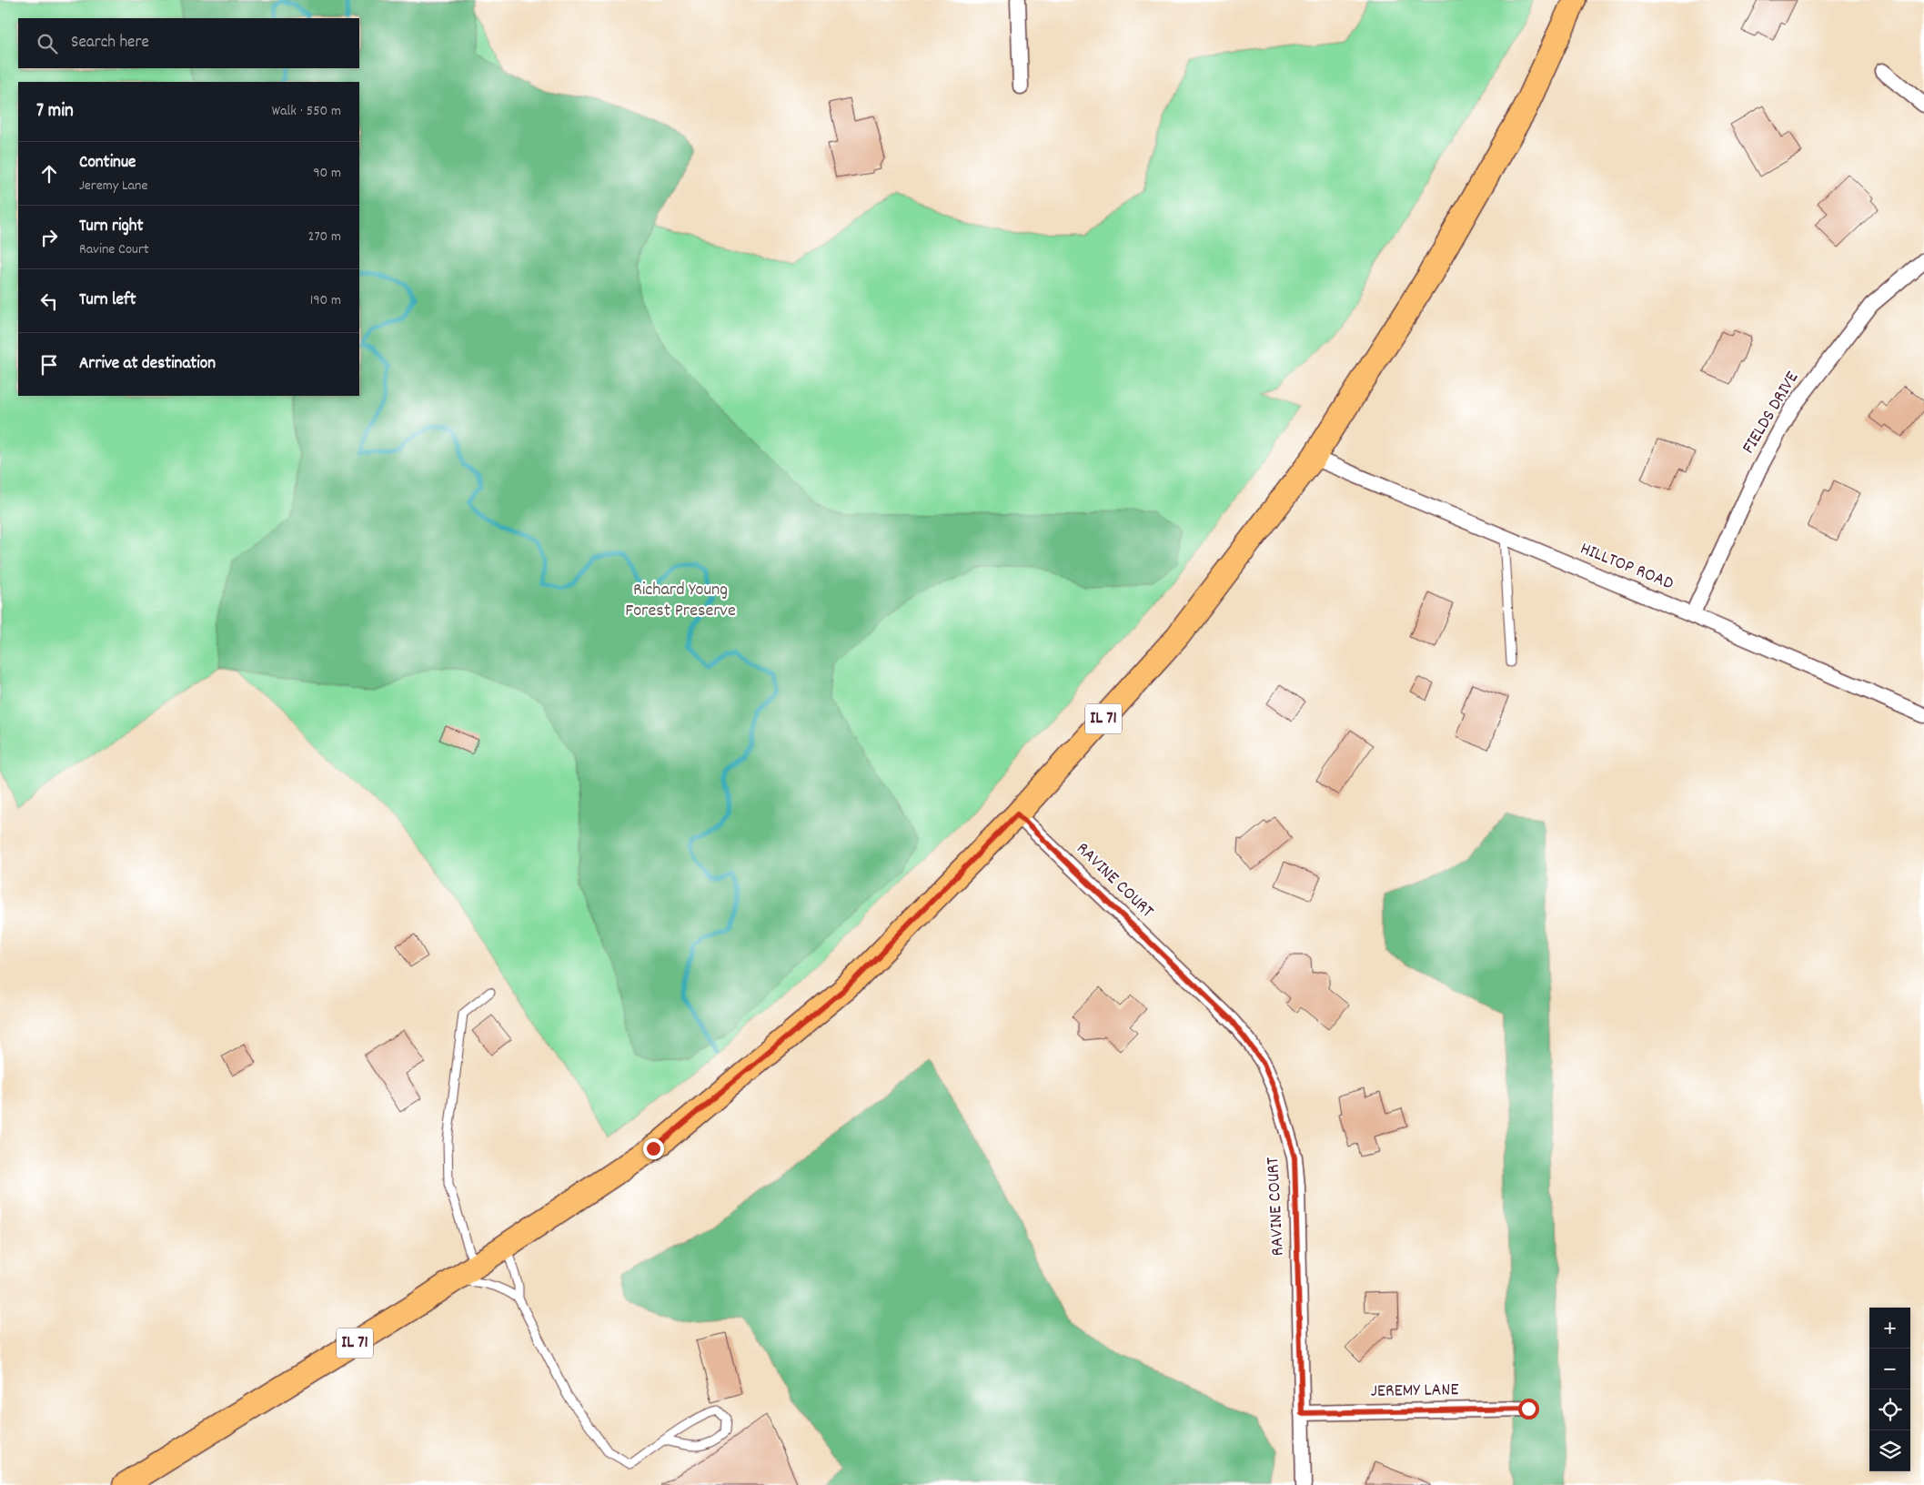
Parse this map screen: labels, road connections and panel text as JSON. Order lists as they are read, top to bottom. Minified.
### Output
{"streets":{"main road":["IL 71"],"street":["FIELDS DRIVE","HILLTOP ROAD","RAVINE COURT","JEREMY LANE"]},"crossings":[["FIELDS DRIVE","HILLTOP ROAD"],["HILLTOP ROAD","IL 71"],["IL 71","RAVINE COURT"],["RAVINE COURT","JEREMY LANE"]],"parks":["Richard Young Forest Preserve"],"page":{"search":"Search here","heading":["7 min","Walk · 550 m"],"list":[["Continue","Jeremy Lane","90 m"],["Turn right","Ravine Court","270 m"],["Turn left","190 m"],"Arrive at destination"],"map_buttons":["+","−"]}}
